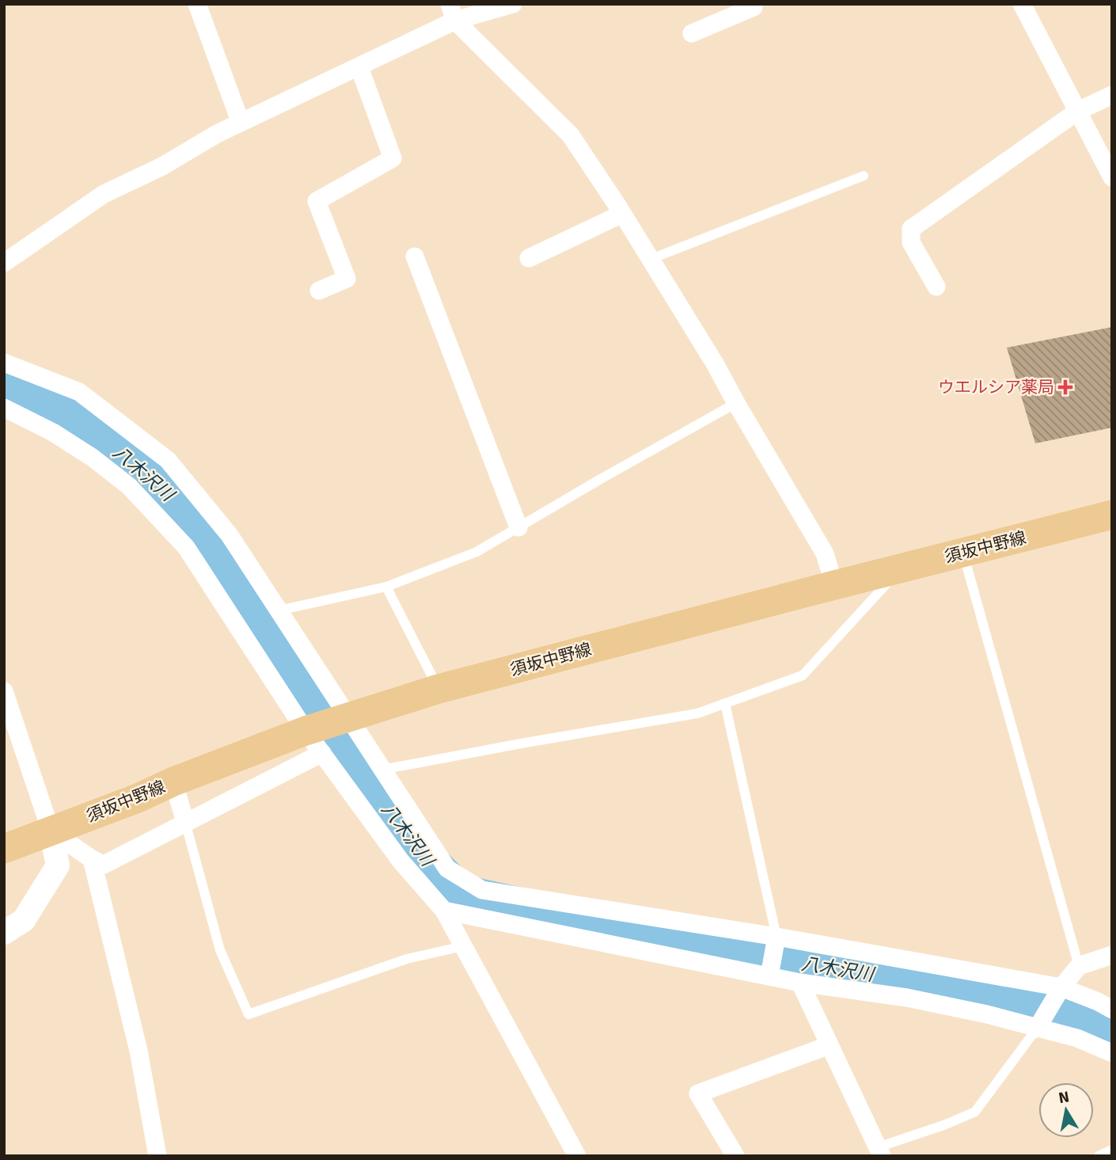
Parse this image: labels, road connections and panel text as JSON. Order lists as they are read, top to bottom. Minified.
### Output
{"streets":{"main road":["須坂中野線"]},"water":["八木沢川"],"places":{"health":["ウエルシア薬局"]},"north":"top"}
